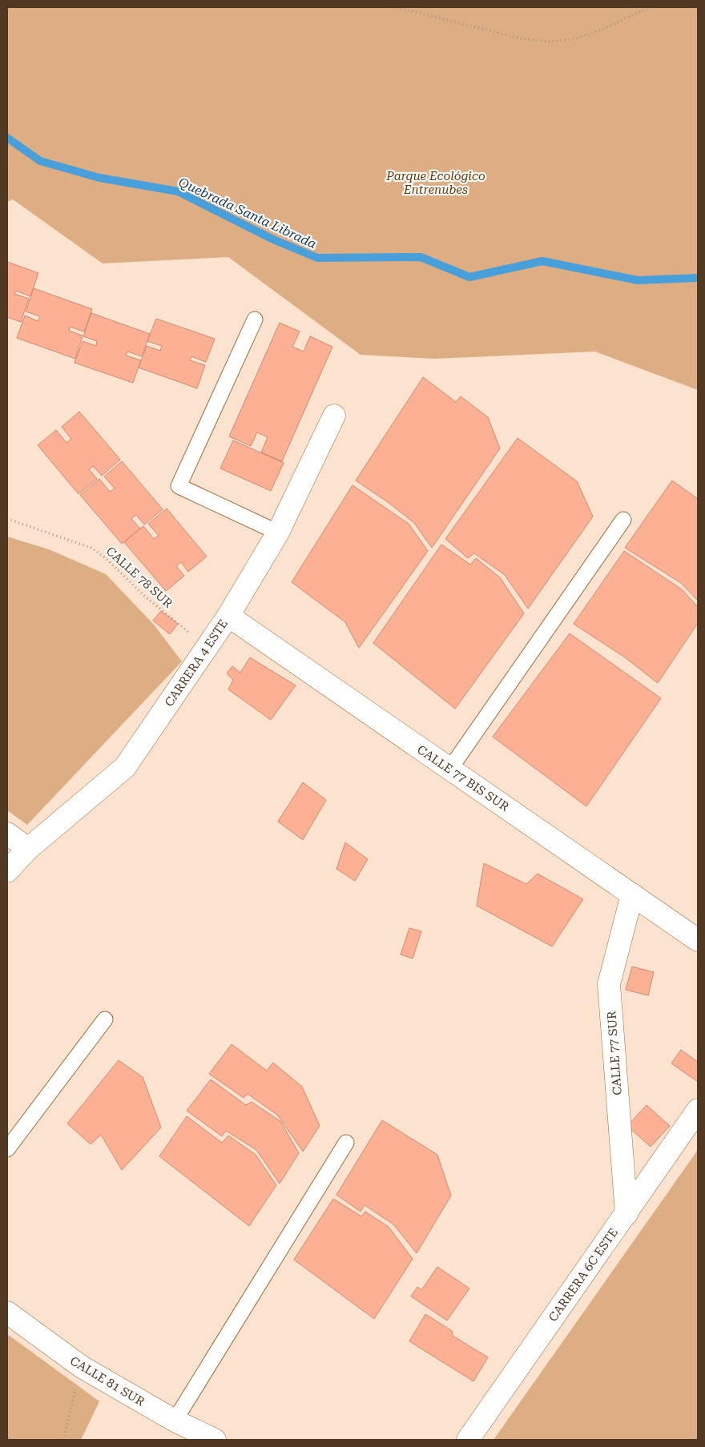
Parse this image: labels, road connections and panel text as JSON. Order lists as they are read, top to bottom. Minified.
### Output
{"streets":{"street":["CARRERA 4 ESTE","CALLE 77 BIS SUR","CALLE 77 SUR","CARRERA 6C ESTE","CALLE 81 SUR"],"path":["CALLE 78 SUR"]},"crossings":[["CALLE 78 SUR","CARRERA 4 ESTE"],["CARRERA 4 ESTE","CALLE 77 BIS SUR"],["CALLE 77 BIS SUR","CALLE 77 SUR"],["CALLE 77 SUR","CARRERA 6C ESTE"]],"water":["Quebrada Santa Librada"],"parks":["Parque Ecológico Entrenubes"]}
